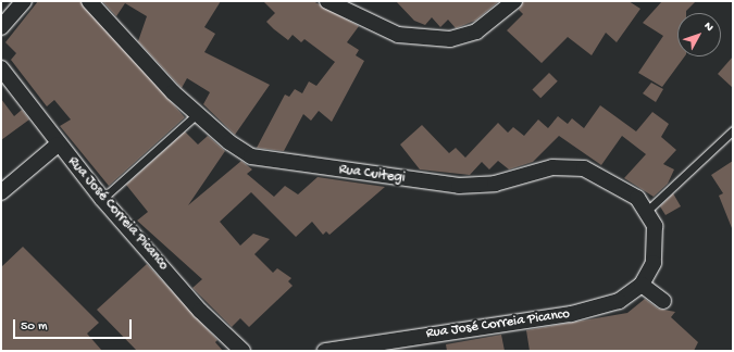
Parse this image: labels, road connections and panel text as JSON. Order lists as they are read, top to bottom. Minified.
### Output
{"streets":{"street":["Rua Cuitegi","Rua José Correia Picanco"]},"crossings":[["Rua Cuitegi","Rua José Correia Picanco"]],"scale_bar":"50 m","north":"top right"}
